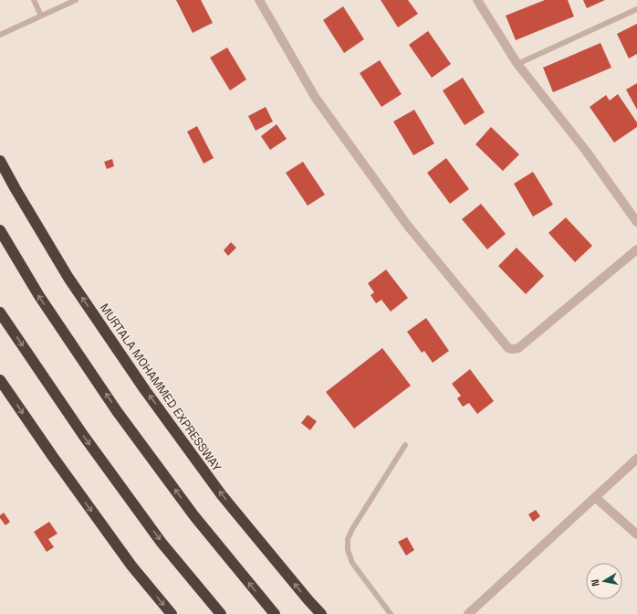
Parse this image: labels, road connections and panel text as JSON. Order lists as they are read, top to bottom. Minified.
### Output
{"streets":{"highway":["MURTALA MOHAMMED EXPRESSWAY"]},"north":"left"}
